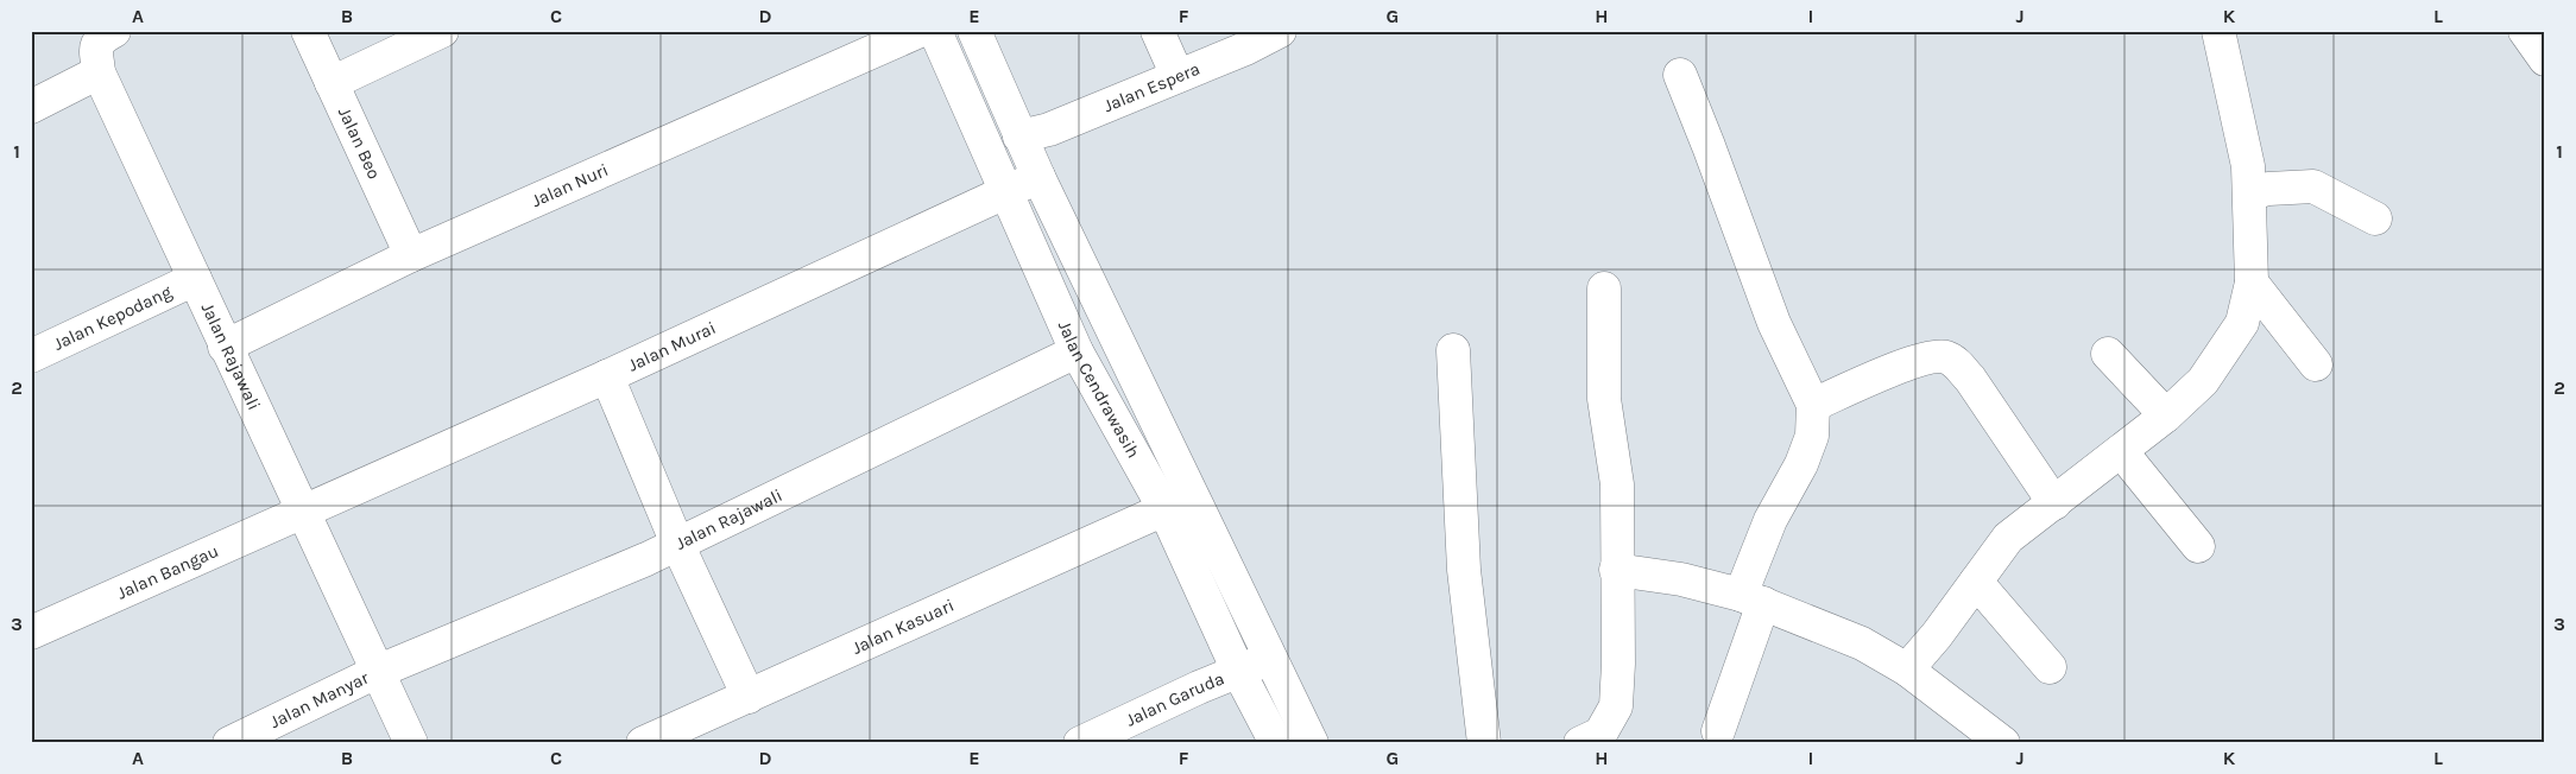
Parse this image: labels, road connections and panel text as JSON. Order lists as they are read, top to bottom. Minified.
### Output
{"streets":{"street":["Jalan Espera","Jalan Beo","Jalan Nuri","Jalan Kepodang","Jalan Murai","Jalan Rajawali","Jalan Cendrawasih","Jalan Bangau","Jalan Kasuari","Jalan Manyar","Jalan Garuda"]},"crossings":[["Jalan Espera","Jalan Cendrawasih"],["Jalan Beo","Jalan Nuri"],["Jalan Nuri","Jalan Rajawali"],["Jalan Kepodang","Jalan Rajawali"],["Jalan Murai","Jalan Rajawali"],["Jalan Murai","Jalan Cendrawasih"],["Jalan Murai","Jalan Bangau"],["Jalan Rajawali","Jalan Cendrawasih"],["Jalan Rajawali","Jalan Bangau"],["Jalan Rajawali","Jalan Manyar"],["Jalan Cendrawasih","Jalan Kasuari"],["Jalan Cendrawasih","Jalan Garuda"]],"grid":{"columns":["A","B","C","D","E","F","G","H","I","J","K","L"],"rows":["1","2","3"]}}
